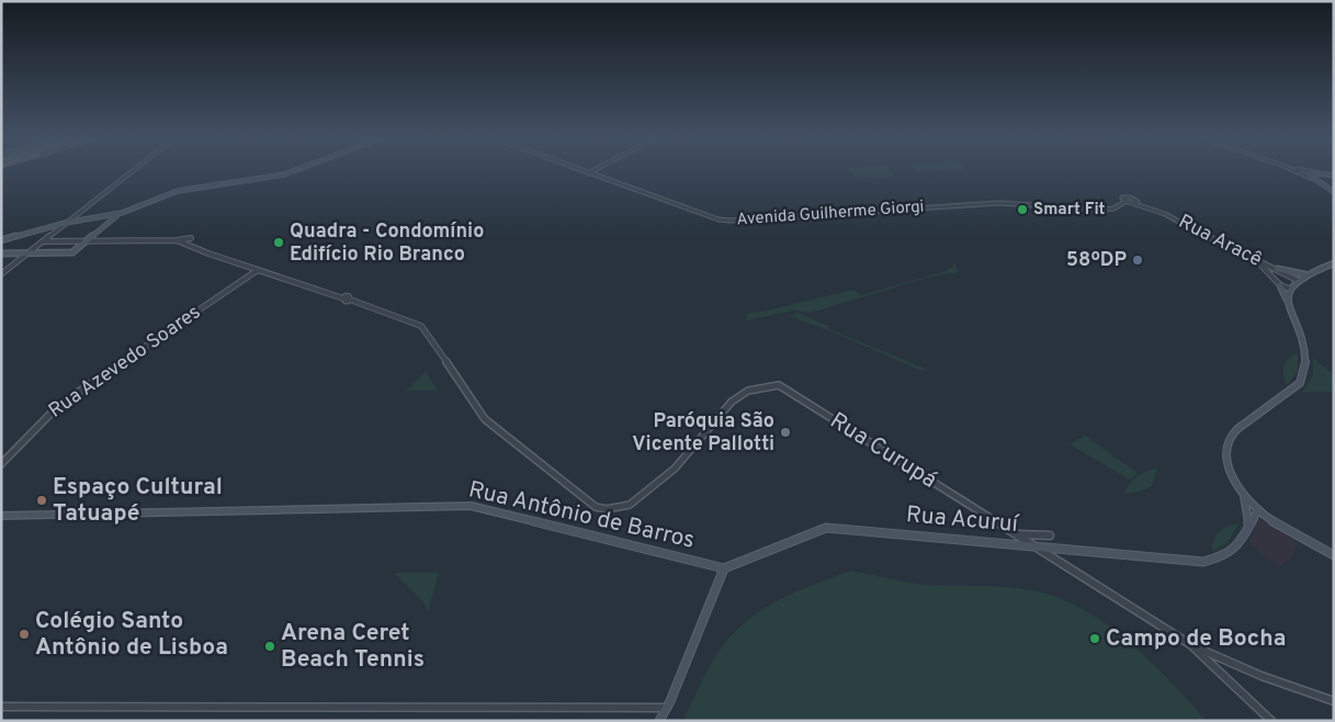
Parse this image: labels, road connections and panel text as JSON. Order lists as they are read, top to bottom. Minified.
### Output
{"streets":{"main road":["Rua Antônio de Barros","Rua Acuruí"],"street":["Avenida Guilherme Giorgi","Rua Aracê","Rua Azevedo Soares","Rua Curupá"]},"crossings":[["Avenida Guilherme Giorgi","Rua Aracê"],["Rua Azevedo Soares","Rua Curupá"],["Rua Curupá","Rua Acuruí"],["Rua Antônio de Barros","Rua Acuruí"]],"places":["Smart Fit","Quadra - Condomínio Edifício Rio Branco","58ºDP","Paróquia São Vicente Pallotti","Espaço Cultural Tatuapé","Colégio Santo Antônio de Lisboa","Campo de Bocha","Arena Ceret Beach Tennis"]}
